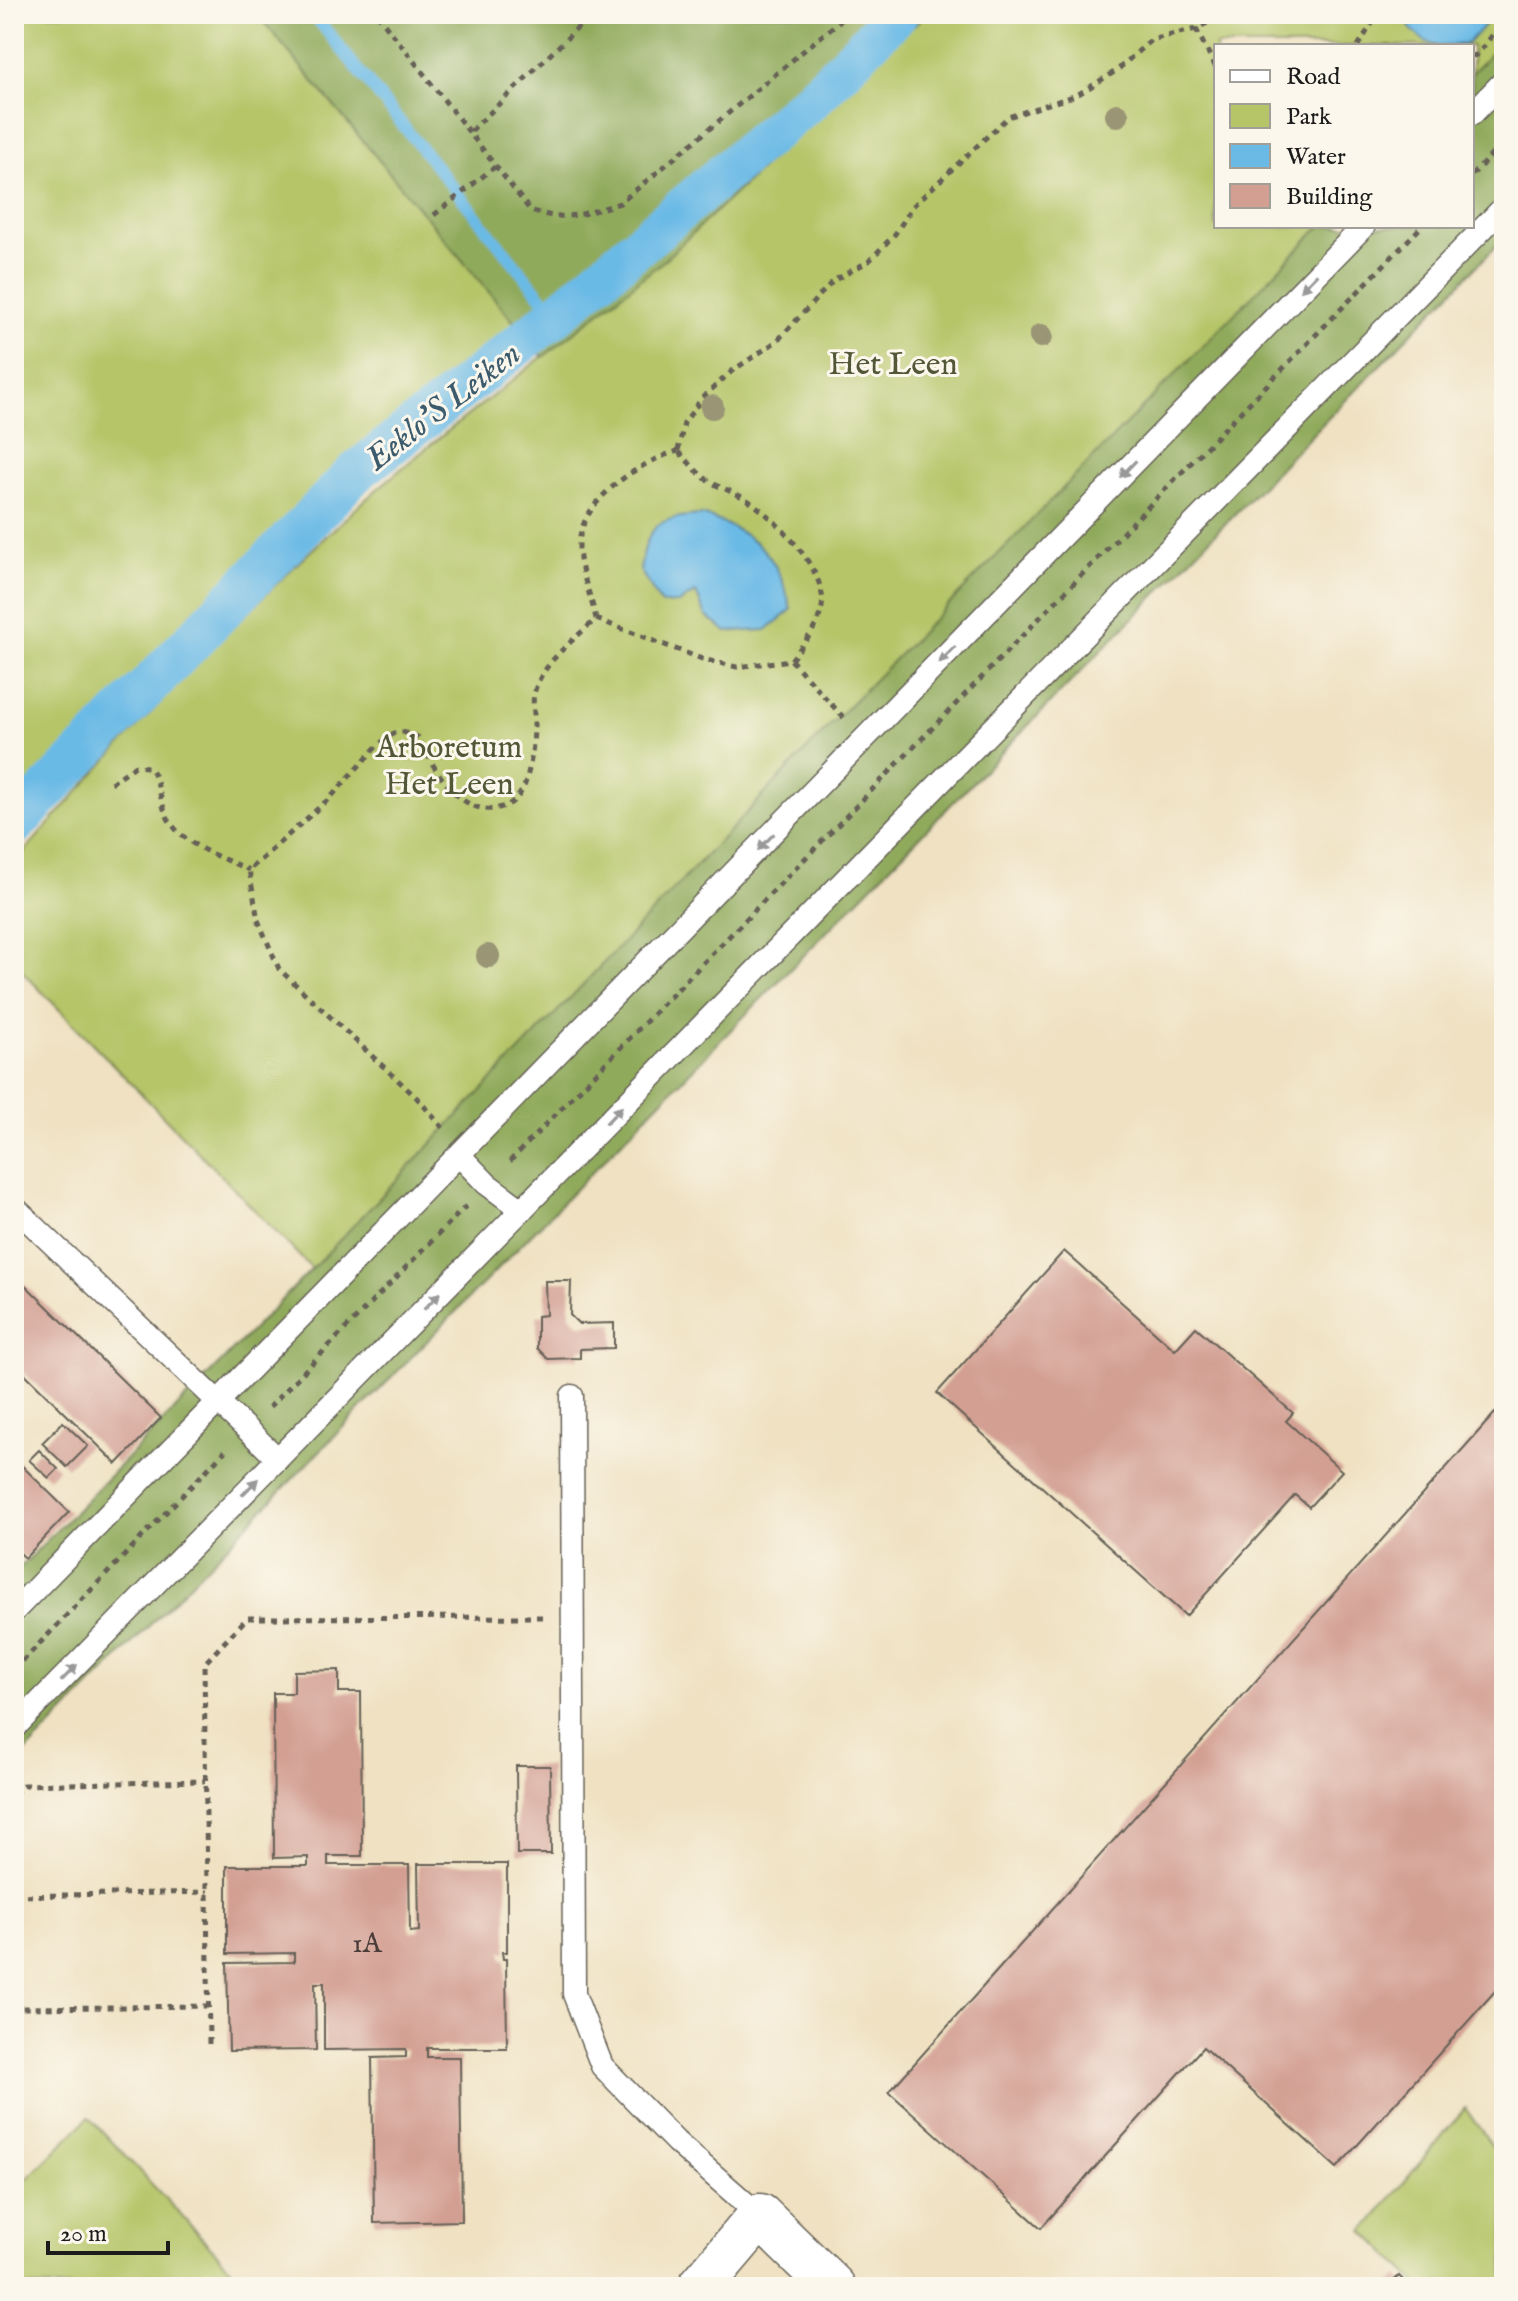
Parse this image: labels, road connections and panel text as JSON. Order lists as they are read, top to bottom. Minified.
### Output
{"water":["Eeklo'S Leiken"],"parks":["Het Leen","Arboretum Het Leen"],"house_numbers":["1A"],"legend":["Road","Park","Water","Building"],"scale_bar":"20 m"}
